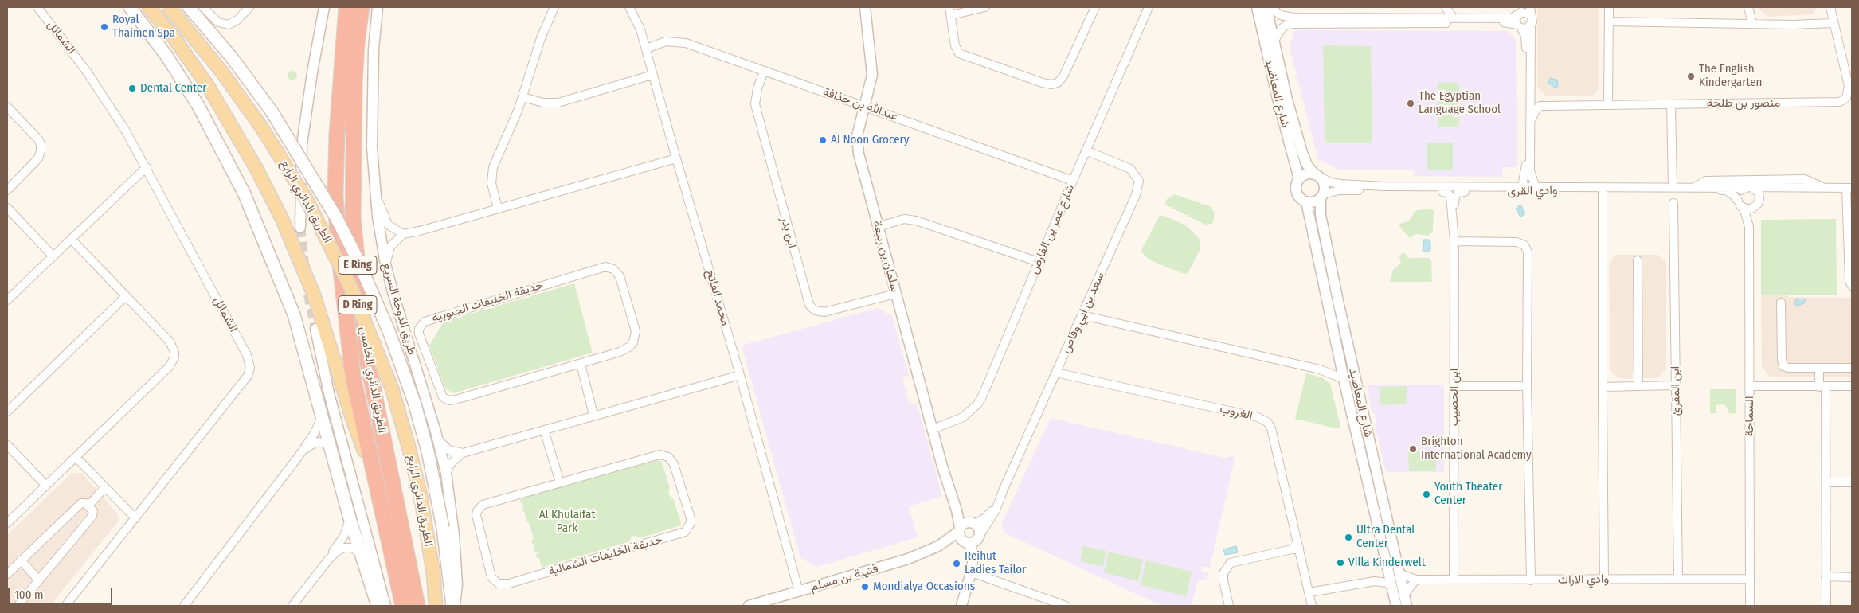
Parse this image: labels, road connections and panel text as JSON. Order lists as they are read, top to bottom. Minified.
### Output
{"streets":{"highway":["E Ring","D Ring","الطريق الدائري الخامس"],"main road":["الطريق الدائري الرابع"],"street":["الشمائل","شارع المعاضيد","منصور بن طلحة","عبدالله بن حذافة","وادي القرى","شارع عمر بن الفارض","ابن بدر","سلمان بن ربيعة","محمد الفاتح","حديقة الخليفات الجنوبية","طريق الدوحة السريع","سعد بن ابي وقاص","ابن المقرئ","ابن الحصيب","الغروب","السماحة","حديقة الخليفات الشمالية","قتيبة بن مسلم","وادي الاراك"]},"crossings":[["شارع المعاضيد","وادي القرى"],["شارع المعاضيد","وادي الاراك"],["عبدالله بن حذافة","شارع عمر بن الفارض"],["عبدالله بن حذافة","ابن بدر"],["عبدالله بن حذافة","سلمان بن ربيعة"],["عبدالله بن حذافة","محمد الفاتح"],["وادي القرى","ابن الحصيب"],["وادي القرى","السماحة"],["الطريق الدائري الرابع","طريق الدوحة السريع"],["شارع عمر بن الفارض","سلمان بن ربيعة"],["شارع عمر بن الفارض","سعد بن ابي وقاص"],["ابن بدر","سلمان بن ربيعة"],["سلمان بن ربيعة","سعد بن ابي وقاص"],["سلمان بن ربيعة","قتيبة بن مسلم"],["محمد الفاتح","قتيبة بن مسلم"],["D Ring","الطريق الدائري الخامس"],["سعد بن ابي وقاص","الغروب"],["سعد بن ابي وقاص","قتيبة بن مسلم"],["ابن المقرئ","وادي الاراك"],["ابن الحصيب","وادي الاراك"],["السماحة","وادي الاراك"]],"parks":["Al Khulaifat Park"],"places":["Royal Thaimen Spa","The English Kindergarten","Dental Center","The Egyptian Language School","Al Noon Grocery","Brighton International Academy","Youth Theater Center","Ultra Dental Center","Villa Kinderwelt","Reihut Ladies Tailor","Mondialya Occasions"],"scale_bar":"100 m"}
